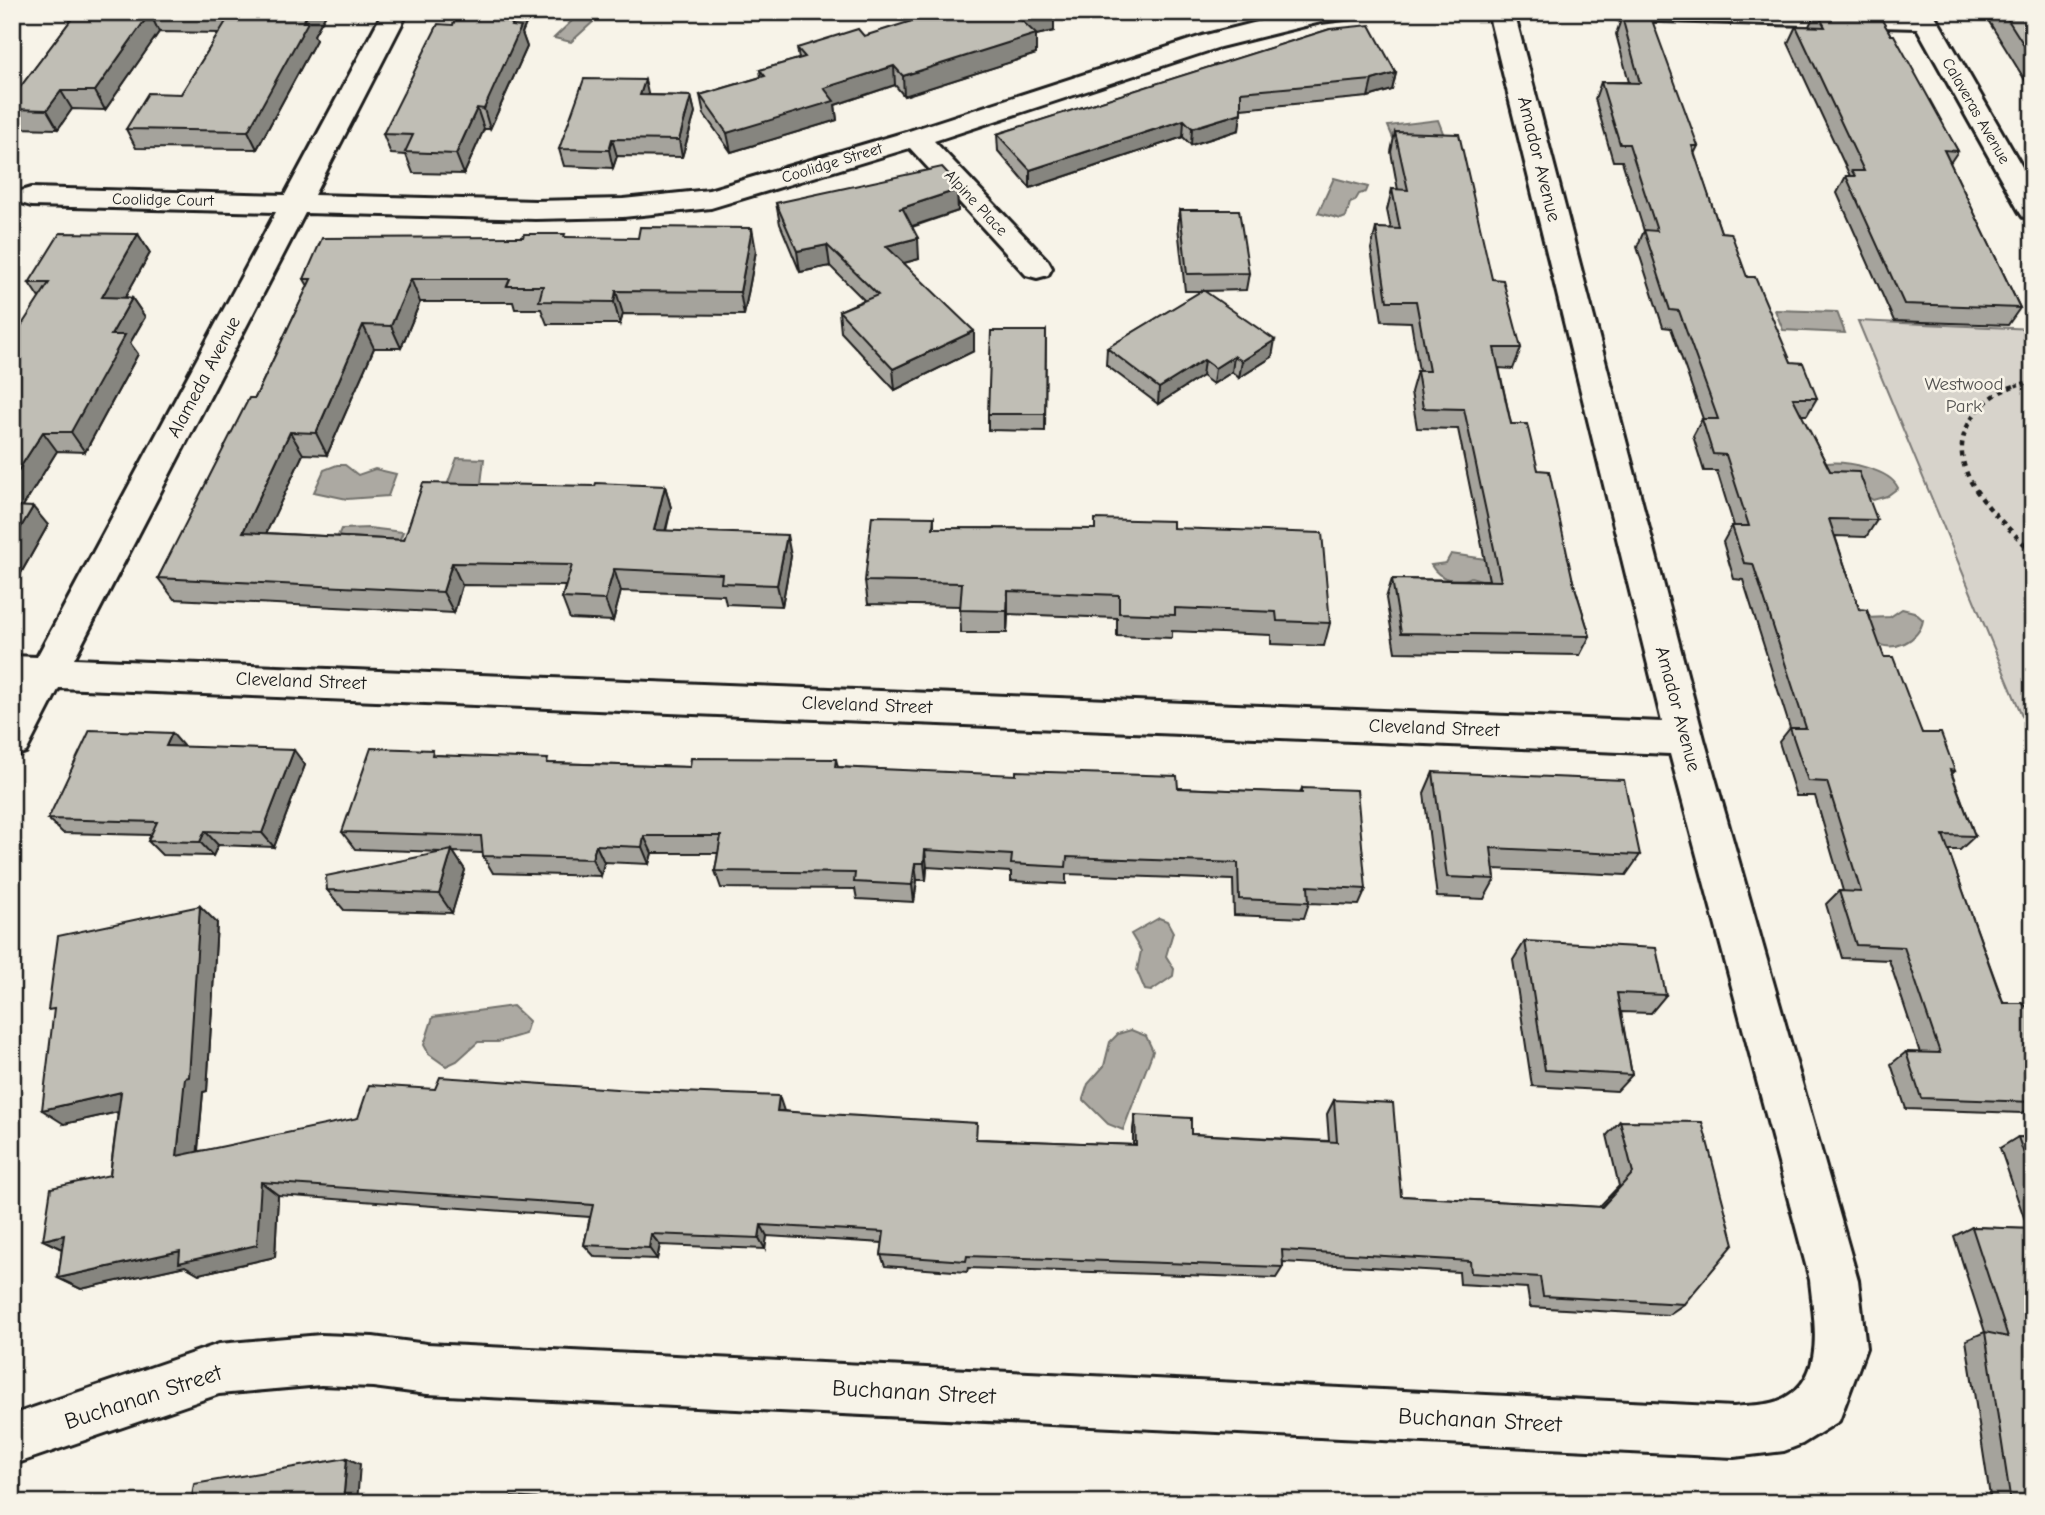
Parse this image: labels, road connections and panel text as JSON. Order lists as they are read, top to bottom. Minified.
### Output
{"streets":{"street":["Calaveras Avenue","Amador Avenue","Coolidge Street","Coolidge Court","Alpine Place","Alameda Avenue","Cleveland Street","Buchanan Street"]},"crossings":[["Amador Avenue","Cleveland Street"],["Amador Avenue","Buchanan Street"],["Coolidge Street","Coolidge Court"],["Coolidge Street","Alpine Place"],["Coolidge Street","Alameda Avenue"],["Coolidge Court","Alameda Avenue"],["Alameda Avenue","Cleveland Street"]],"parks":["Westwood Park"]}
